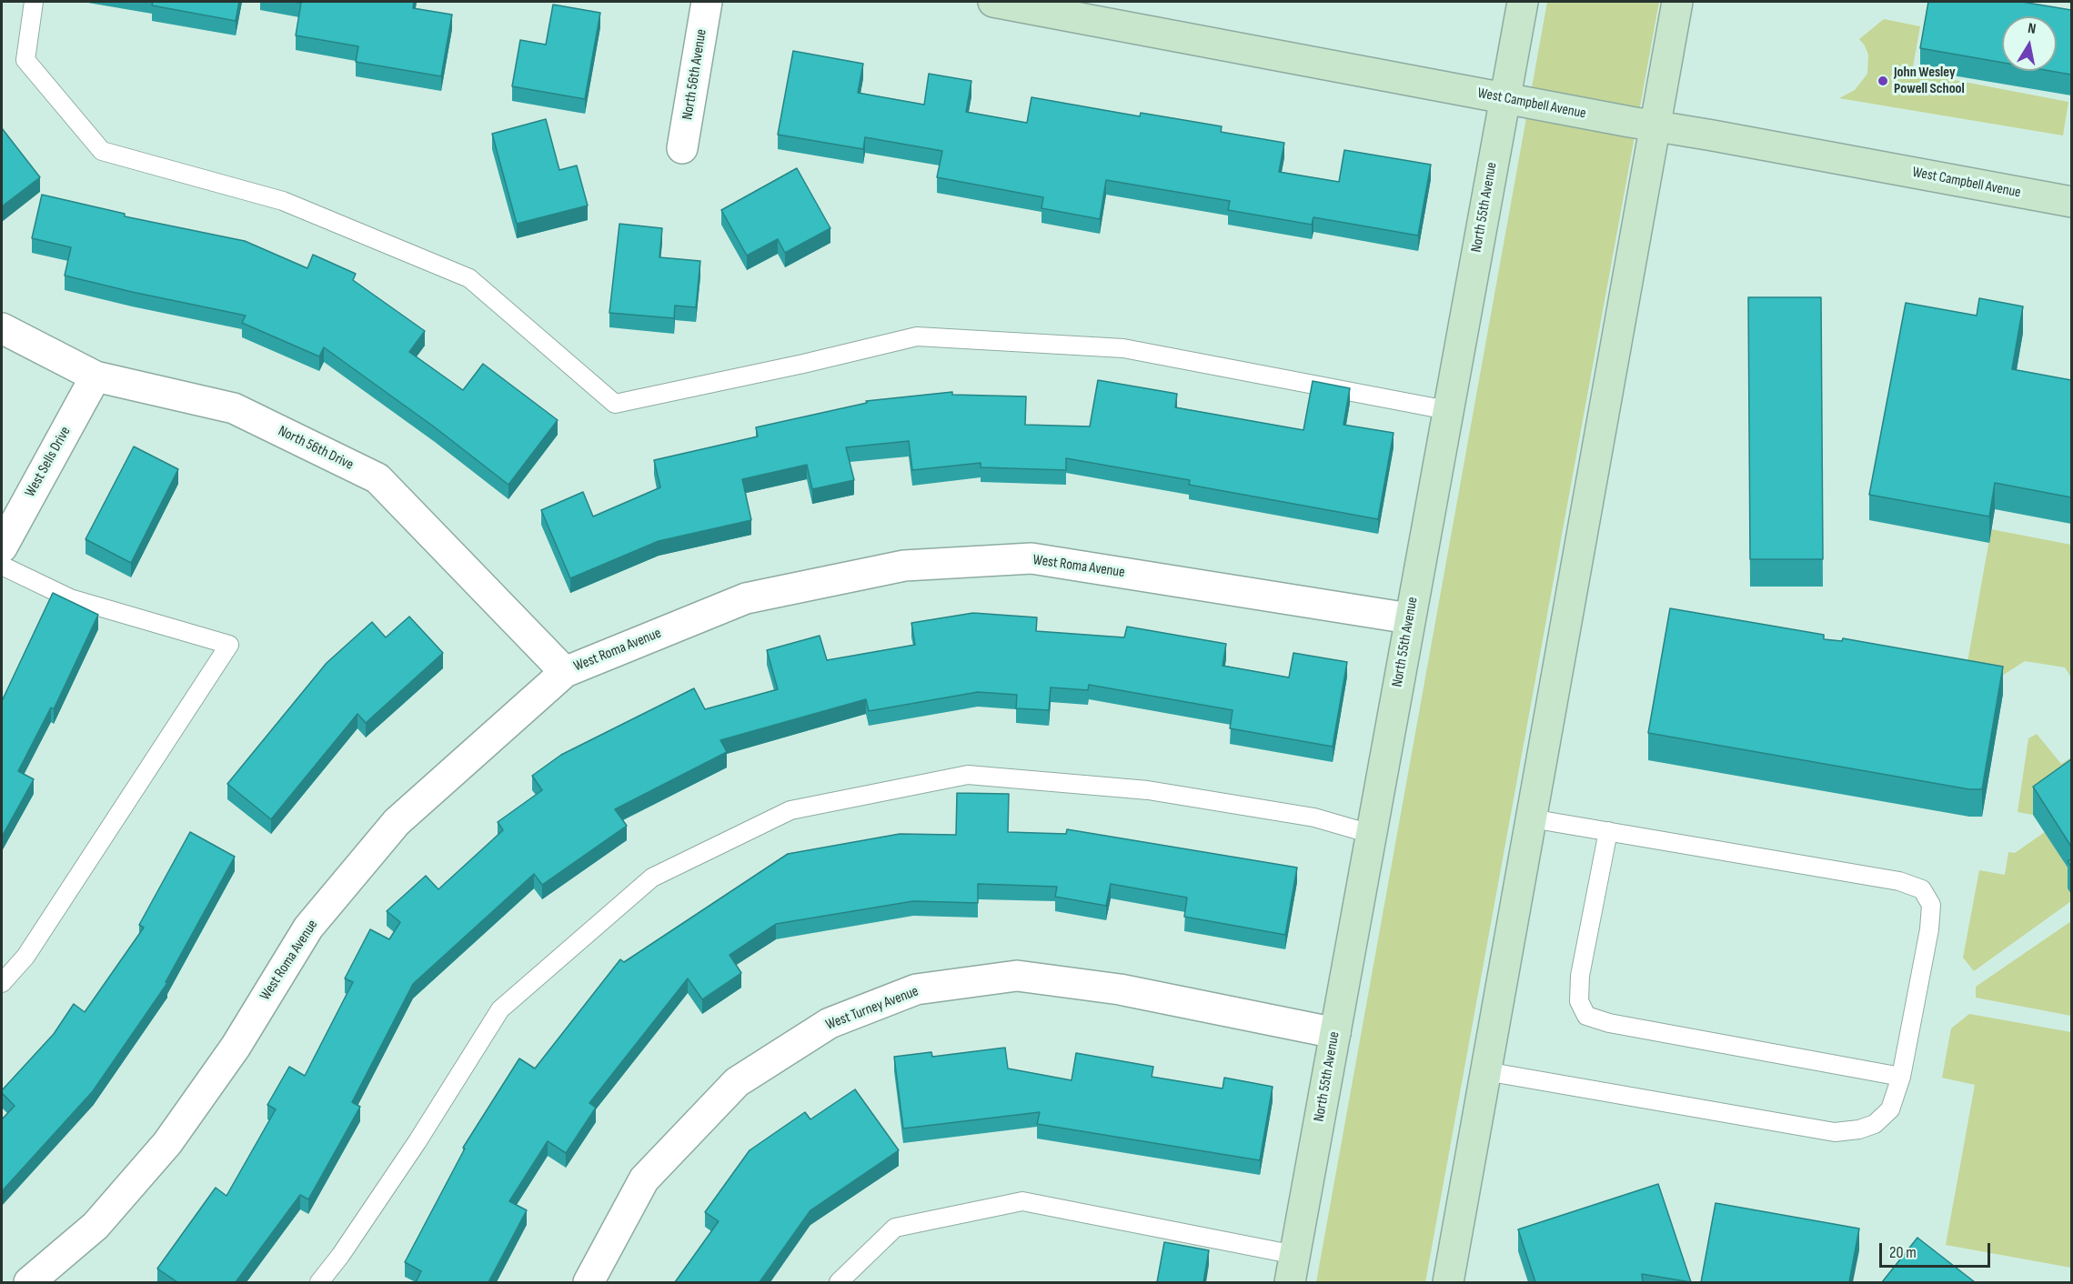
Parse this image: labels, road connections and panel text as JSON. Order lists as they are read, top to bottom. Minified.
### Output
{"streets":{"street":["North 56th Avenue","West Campbell Avenue","North 55th Avenue","North 56th Drive","West Sells Drive","West Roma Avenue","West Turney Avenue"]},"crossings":[["West Campbell Avenue","North 55th Avenue"],["North 55th Avenue","West Roma Avenue"],["North 55th Avenue","West Turney Avenue"],["North 56th Drive","West Sells Drive"],["North 56th Drive","West Roma Avenue"]],"places":["John Wesley Powell School"],"scale_bar":"20 m","north":"top"}
